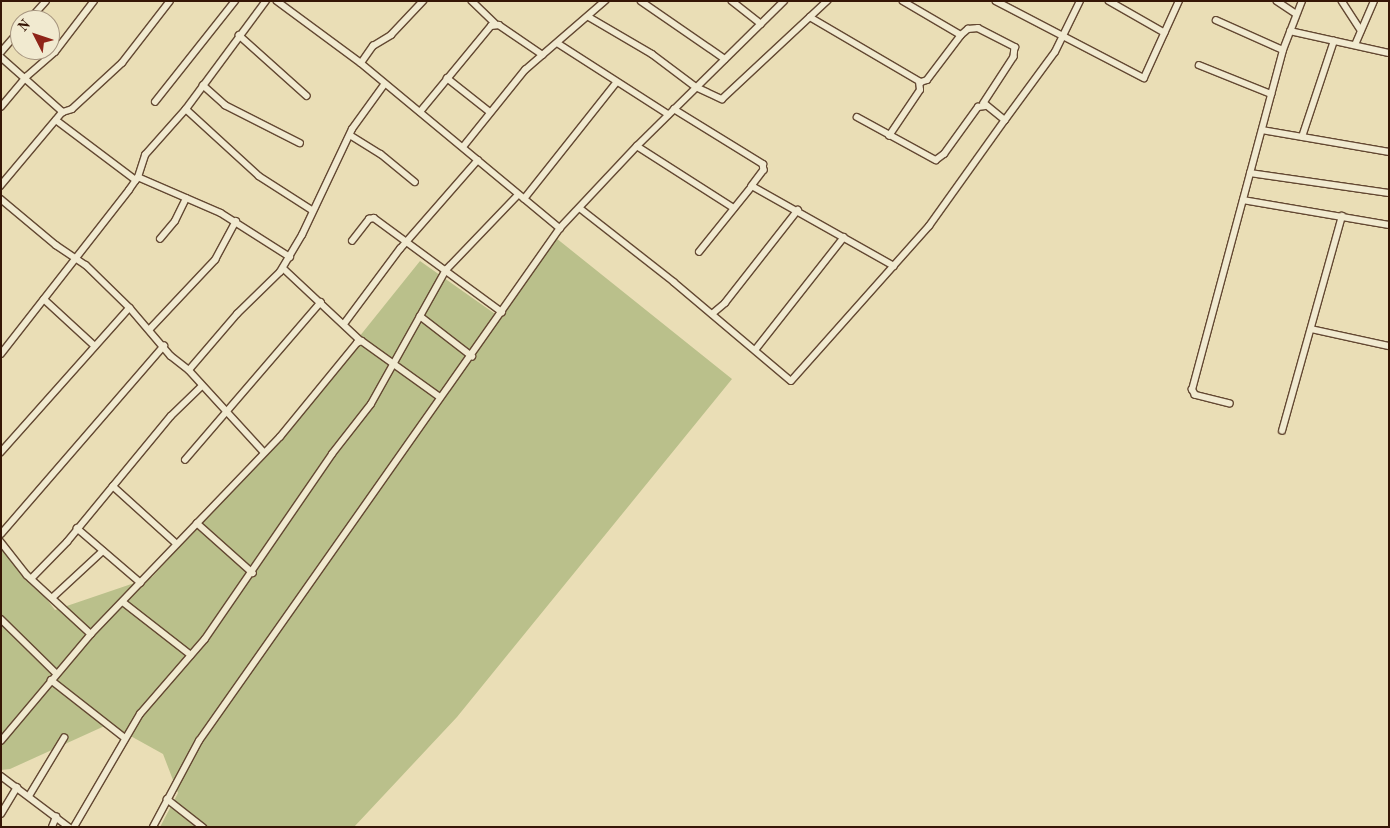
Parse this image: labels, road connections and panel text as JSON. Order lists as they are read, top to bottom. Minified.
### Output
{"north":"top left"}
